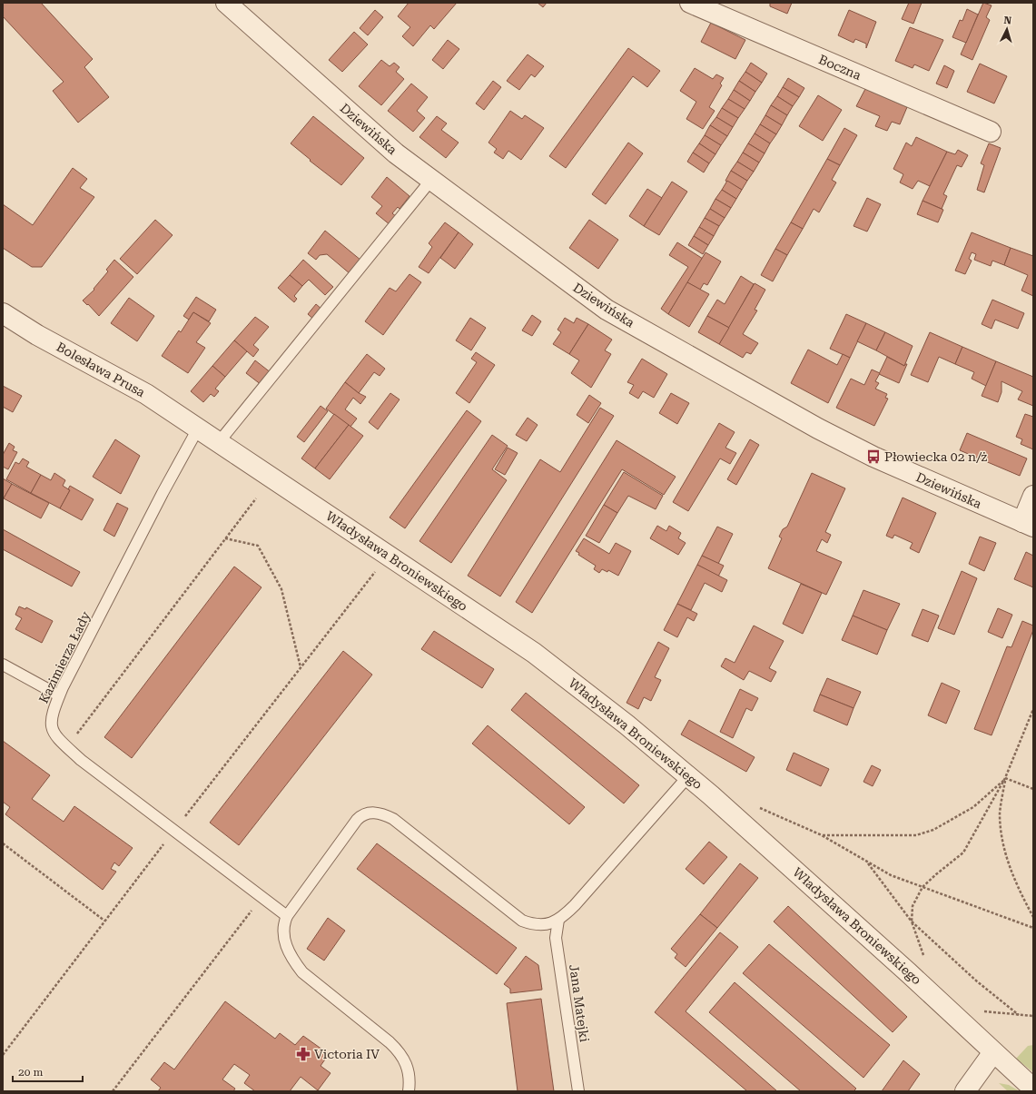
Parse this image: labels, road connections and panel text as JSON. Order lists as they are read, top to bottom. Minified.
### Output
{"streets":{"street":["Boczna","Dziewińska","Bolesława Prusa","Władysława Broniewskiego"],"lane":["Kazimierza Łady","Jana Matejki"]},"crossings":[["Bolesława Prusa","Władysława Broniewskiego"],["Bolesława Prusa","Kazimierza Łady"],["Władysława Broniewskiego","Kazimierza Łady"]],"places":{"bus stop":["Płowiecka 02 n/ż"],"pharmacy":["Victoria IV"]},"scale_bar":"20 m","north":"top"}
